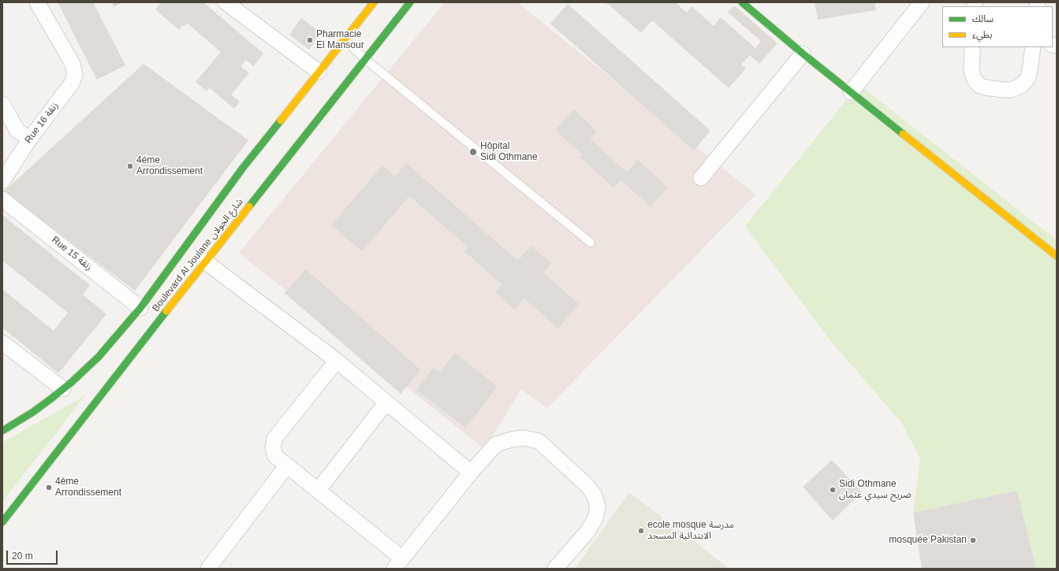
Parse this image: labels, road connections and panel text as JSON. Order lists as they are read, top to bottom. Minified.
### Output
{"streets":{"main road":["Boulevard Al Joulane شارع الجولان"],"street":["Rue 16 زنقة","Rue 15 زنقة"]},"crossings":[["Rue 15 زنقة","Boulevard Al Joulane شارع الجولان"]],"places":["Pharmacie El Mansour","Hôpital Sidi Othmane","4éme Arrondissement","4ème Arrondissement","Sidi Othmane ضريح سيدي عثمان","ecole mosque مدرسة الابتدائية المسجد","mosquée Pakistan"],"legend":["سالك","بطيء"],"scale_bar":"20 m"}
